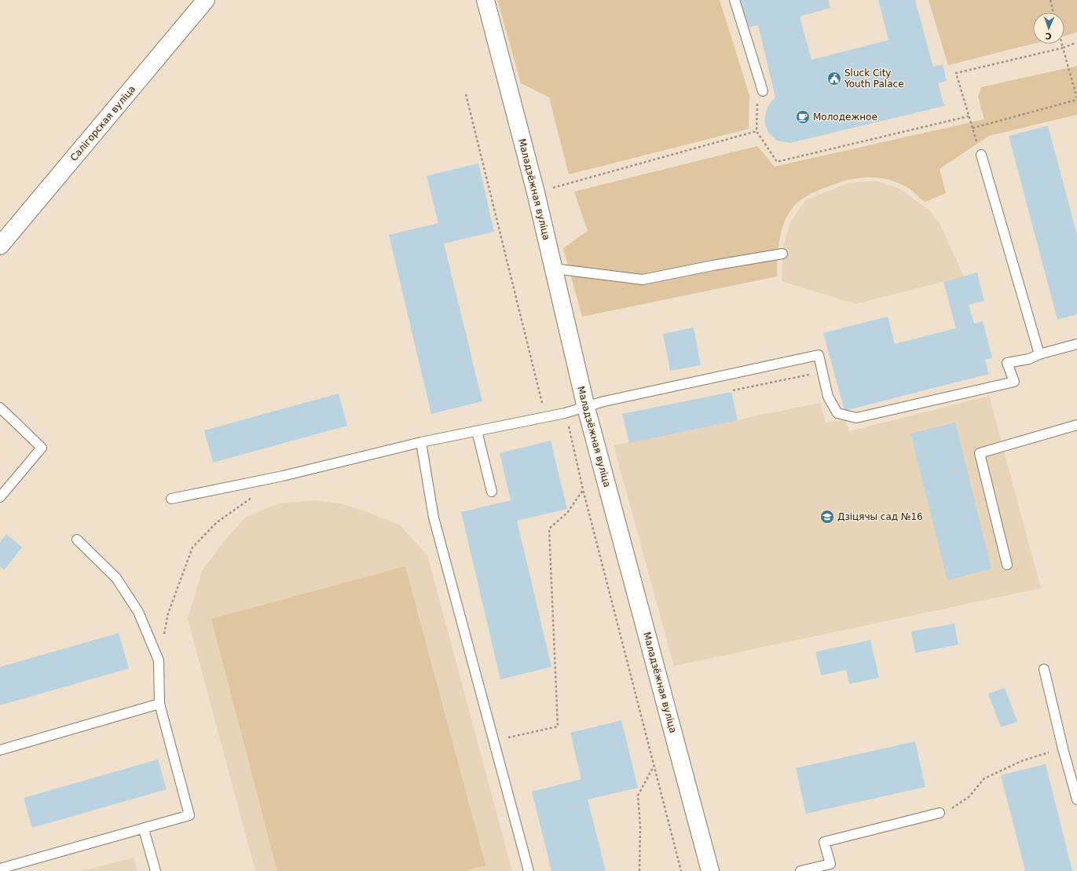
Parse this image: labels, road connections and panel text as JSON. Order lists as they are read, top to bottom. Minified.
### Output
{"streets":{"street":["Салігорская вуліца","Маладзёжная вуліца"]},"places":{"public building":["Sluck City Youth Palace"],"cafe":["Молодежное"],"school or university":["Дзіцячы сад №16"]},"north":"bottom"}
